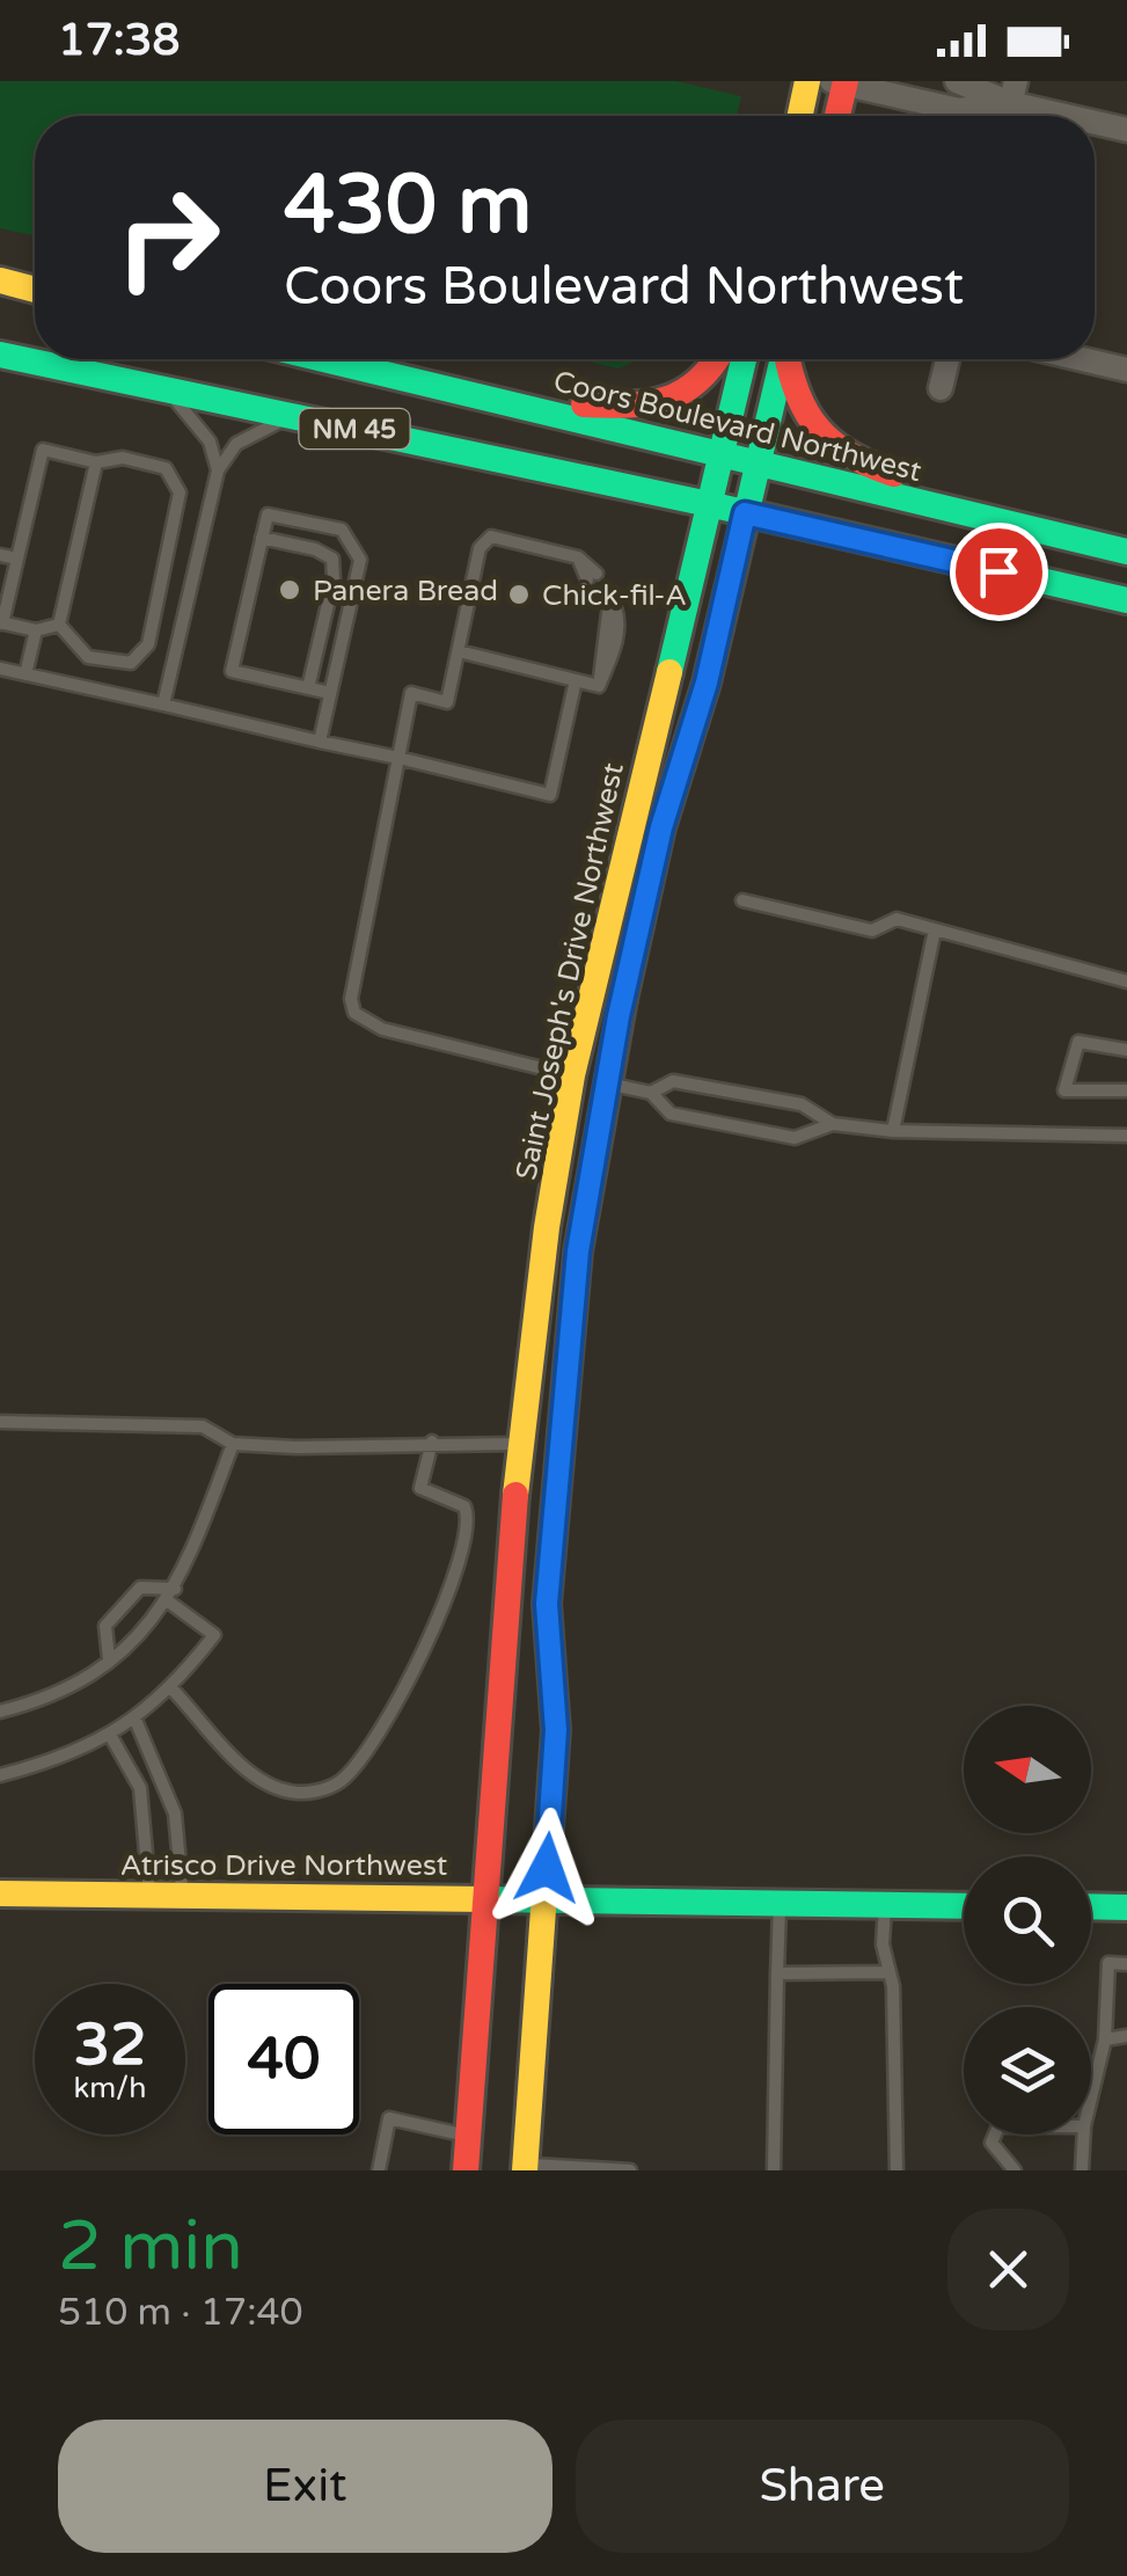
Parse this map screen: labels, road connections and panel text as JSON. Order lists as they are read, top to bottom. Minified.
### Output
{"streets":{"street":["Coors Boulevard Northwest","NM 45","Saint Joseph's Drive Northwest","Atrisco Drive Northwest"]},"crossings":[["Coors Boulevard Northwest","Saint Joseph's Drive Northwest"],["NM 45","Saint Joseph's Drive Northwest"],["Saint Joseph's Drive Northwest","Atrisco Drive Northwest"]],"places":["Panera Bread","Chick-fil-A"],"north":"left","page":{"status":"17:38","turn":["430 m","Coors Boulevard Northwest"],"speed":"32 km/h","limit":"40","heading":["2 min","510 m · 17:40"],"buttons":["Exit","Share"]}}
